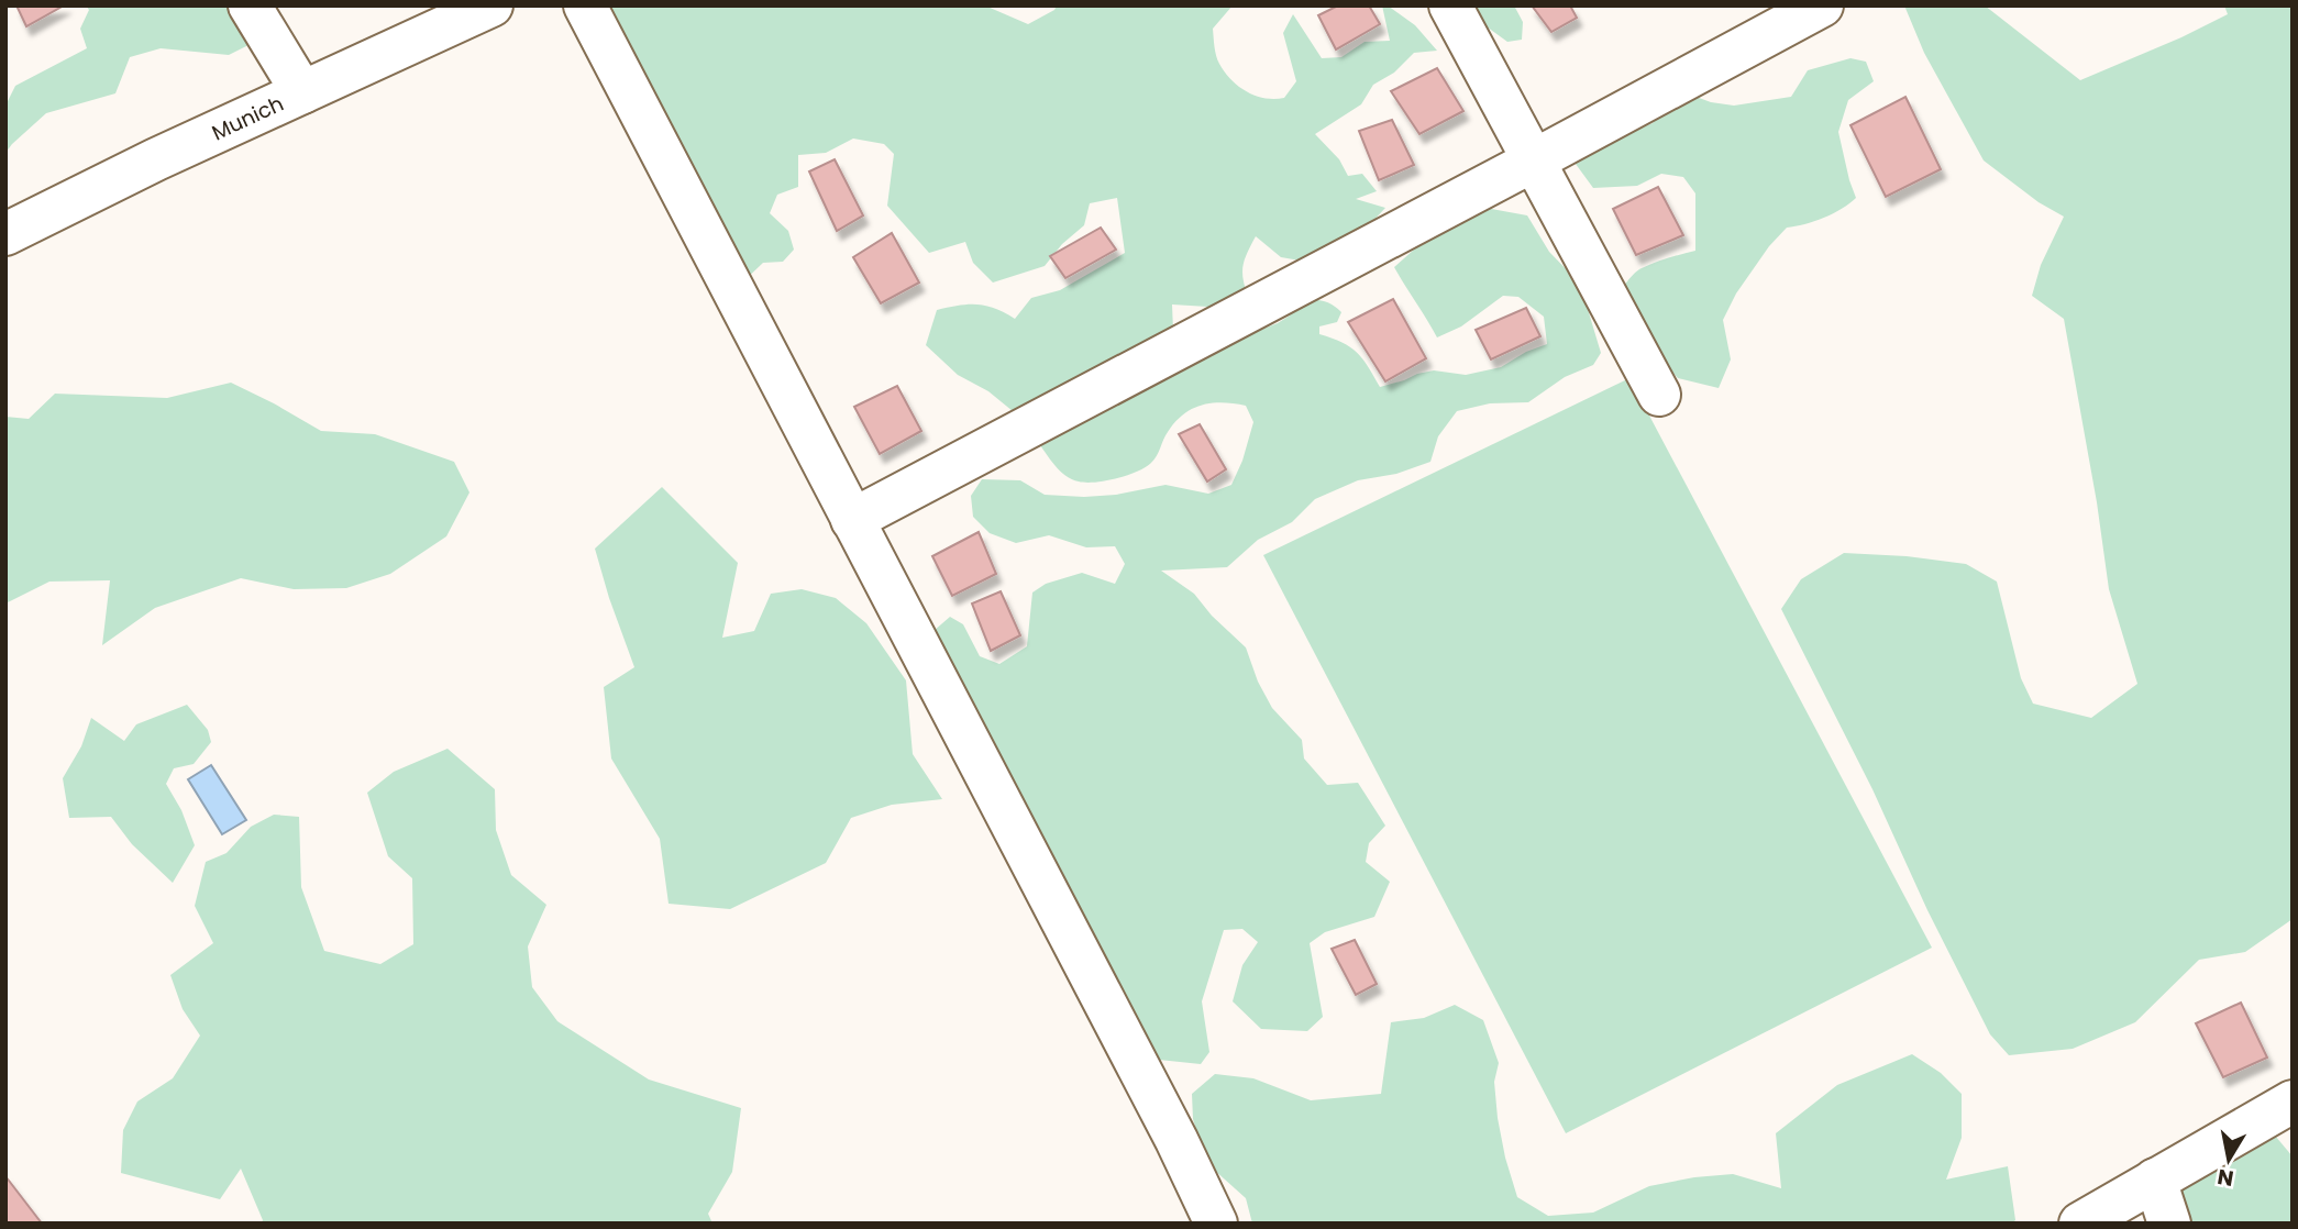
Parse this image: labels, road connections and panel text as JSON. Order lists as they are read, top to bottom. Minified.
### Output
{"streets":{"street":["Munich"]},"north":"bottom"}
